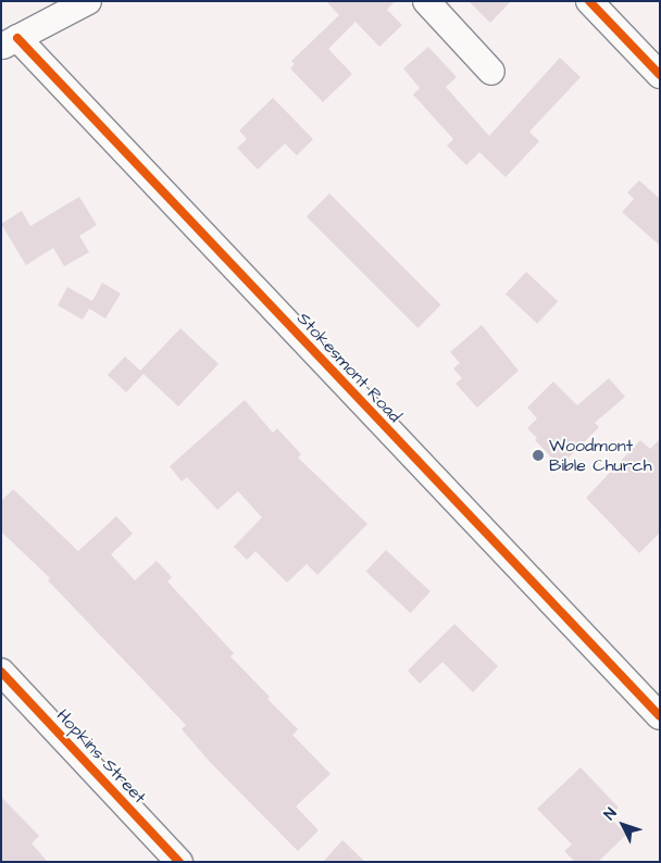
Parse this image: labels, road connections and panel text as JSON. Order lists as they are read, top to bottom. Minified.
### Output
{"streets":{"street":["Stokesmont Road","Hopkins Street"]},"places":["Woodmont Bible Church"],"north":"top left"}
